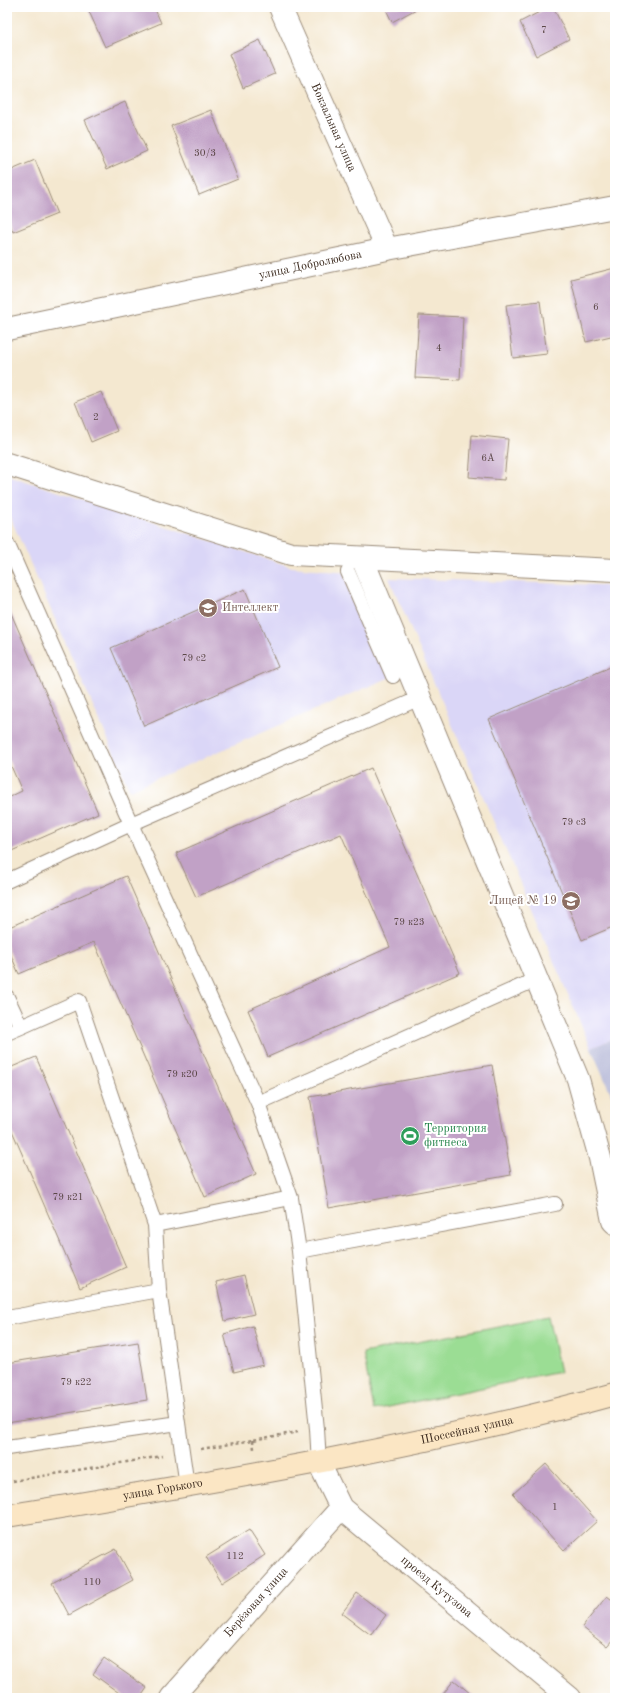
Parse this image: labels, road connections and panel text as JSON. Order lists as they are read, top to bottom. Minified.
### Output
{"streets":{"main road":["Шоссейная улица","улица Горького"],"street":["Вокзальная улица","улица Добролюбова","проезд Кутузова","Берёзовая улица"]},"crossings":[["Вокзальная улица","улица Добролюбова"],["Шоссейная улица","улица Горького"],["Шоссейная улица","проезд Кутузова"],["улица Горького","проезд Кутузова"],["проезд Кутузова","Берёзовая улица"]],"places":{"school or university":["Интеллект","Лицей № 19"],"sports":["Территория фитнеса"]},"house_numbers":["7","30/3","6","4","2","6А","79 с2","79 с3","79 к23","79 к20","79 к21","79 к22","1","112","110"]}
